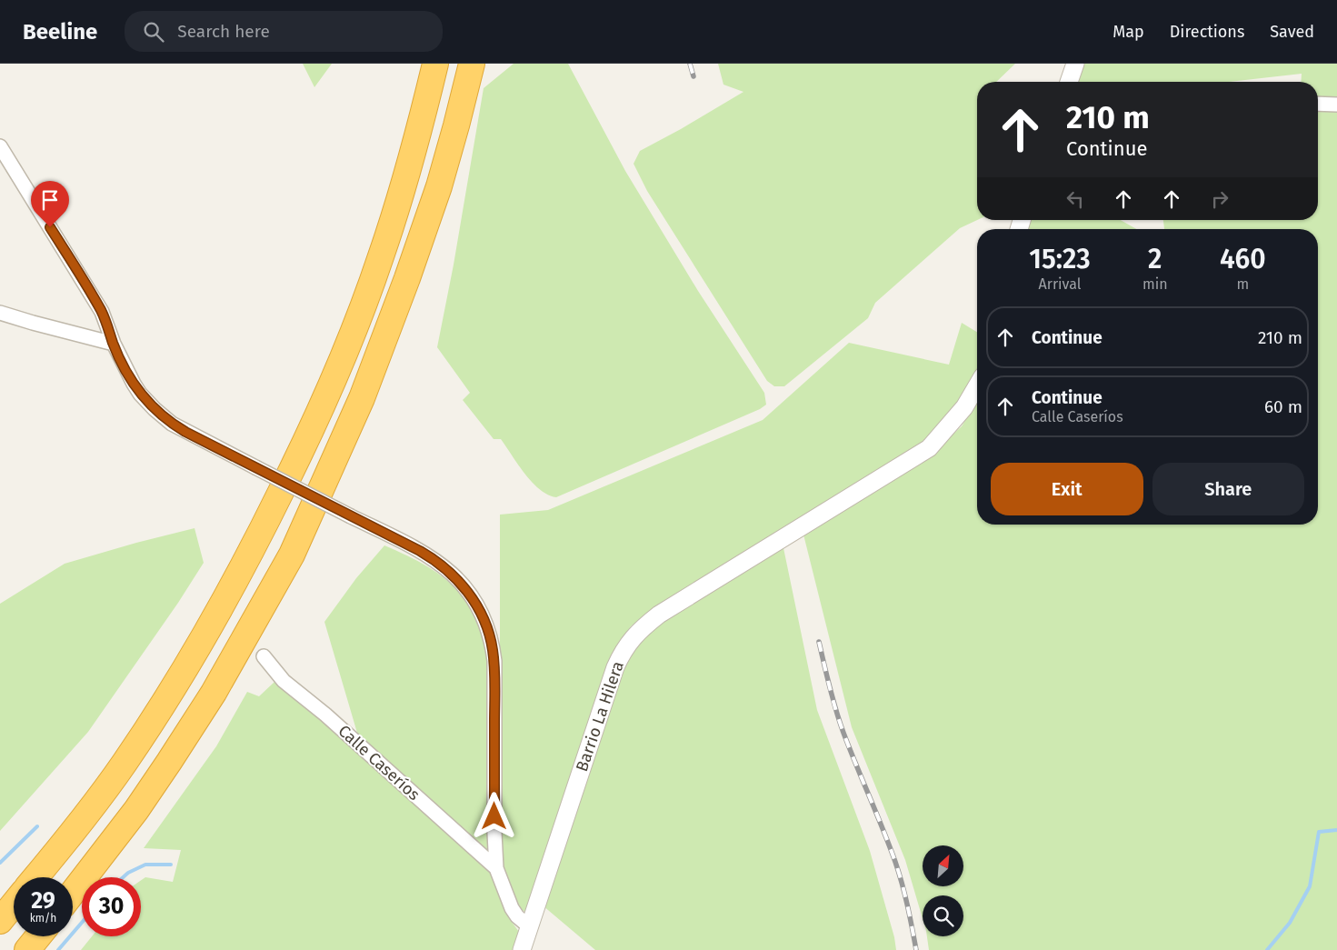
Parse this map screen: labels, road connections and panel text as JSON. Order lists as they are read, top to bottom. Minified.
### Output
{"streets":{"street":["Barrio La Hilera","Calle Caseríos"]},"crossings":[["Barrio La Hilera","Calle Caseríos"]],"north":"top right","page":{"header":"Beeline","search":"Search here","nav":["Map","Directions","Saved"],"turn":["210 m","Continue"],"eta":["15:23","Arrival","2","min","460","m"],"list":[{"name":"Continue","value":"210 m"},{"name":"Continue","note":"Calle Caseríos","value":"60 m"}],"buttons":["Exit","Share"],"speed":"29 km/h","limit":"30"}}
